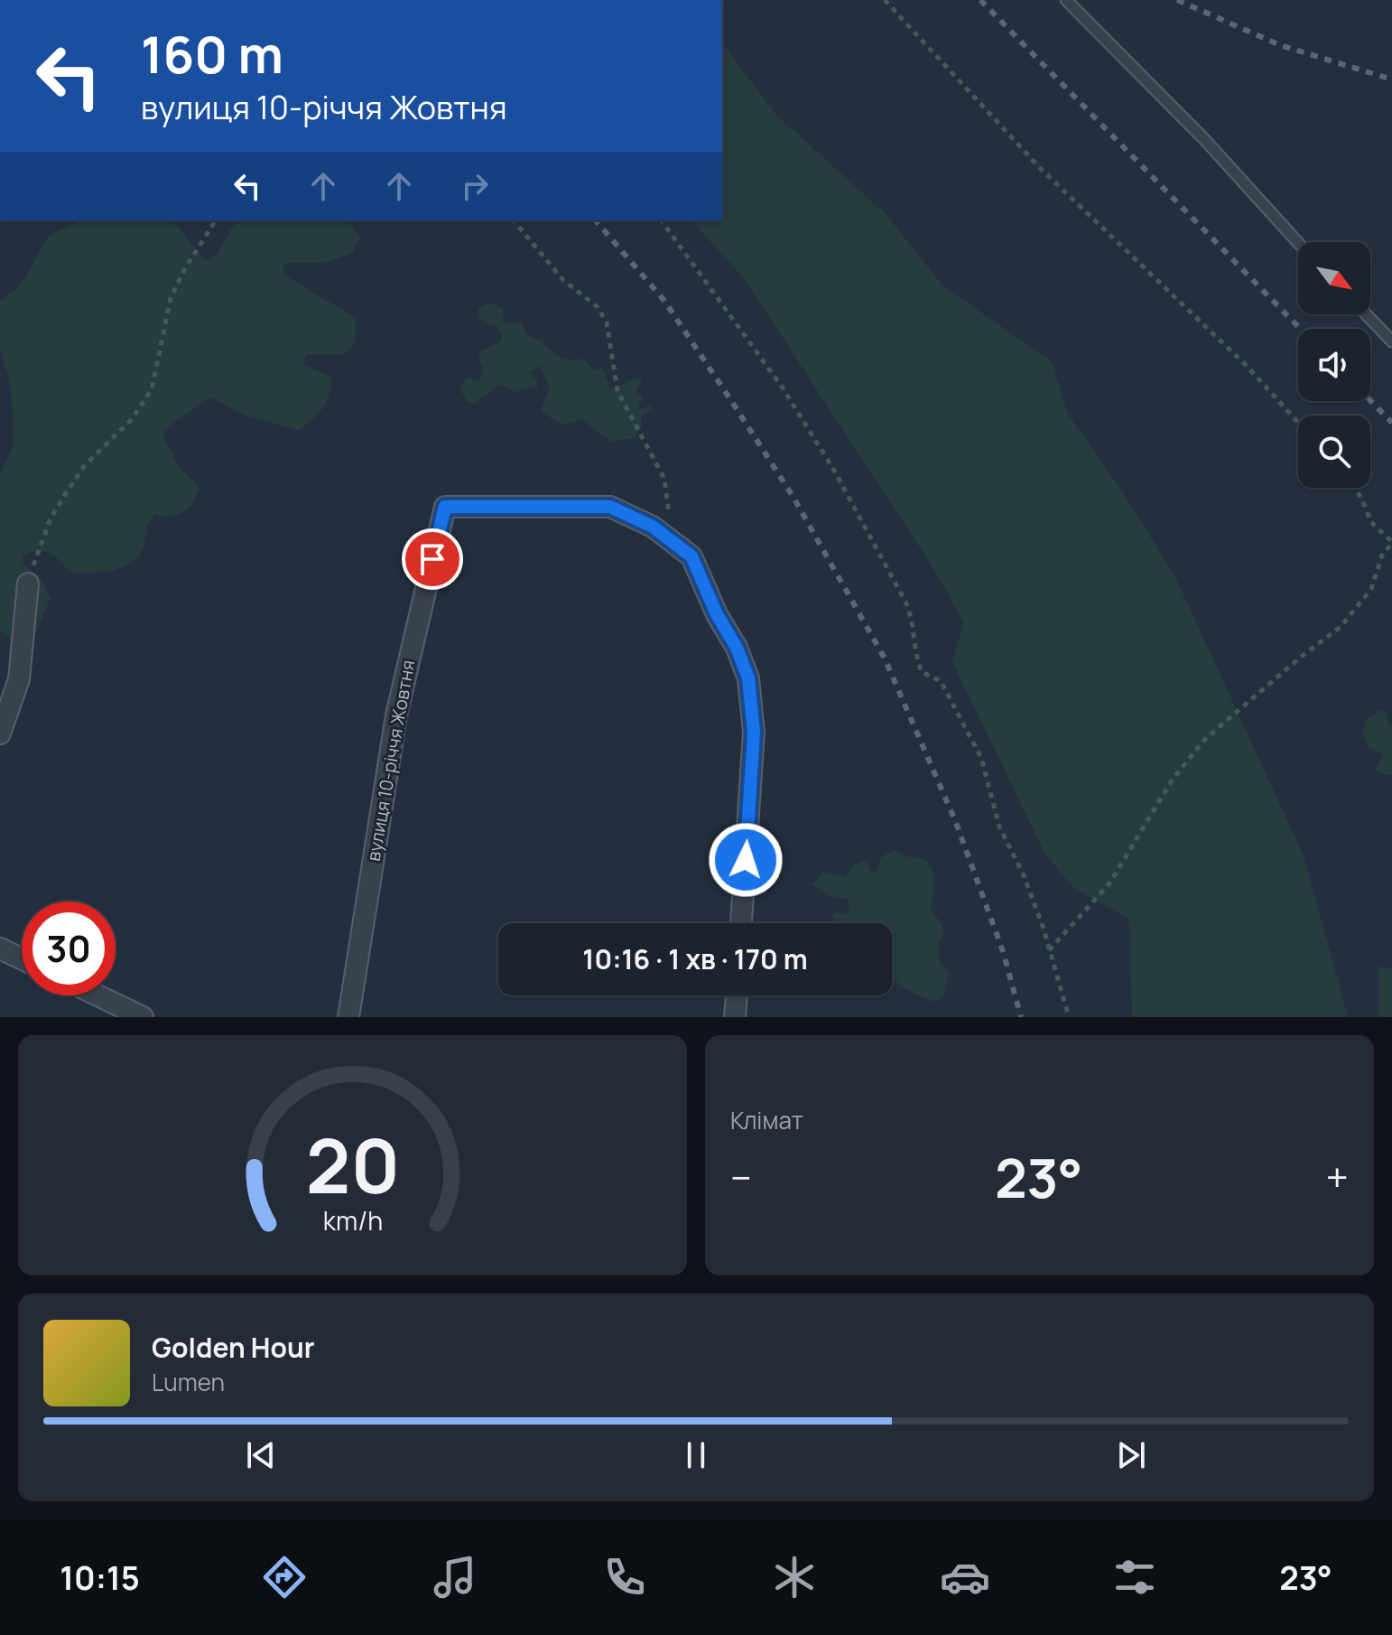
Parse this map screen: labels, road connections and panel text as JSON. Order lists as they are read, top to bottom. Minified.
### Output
{"streets":{"street":["вулиця 10-річчя Жовтня"]},"north":"bottom right","page":{"turn":["160 m","вулиця 10-річчя Жовтня"],"limit":"30","trip":"10:16 · 1 хв · 170 m","tile":"Клімат","heat":["−","23°","+"],"song":["Golden Hour","Lumen"],"tabs":["10:15","23°"],"gauge":["20","km/h"]}}
